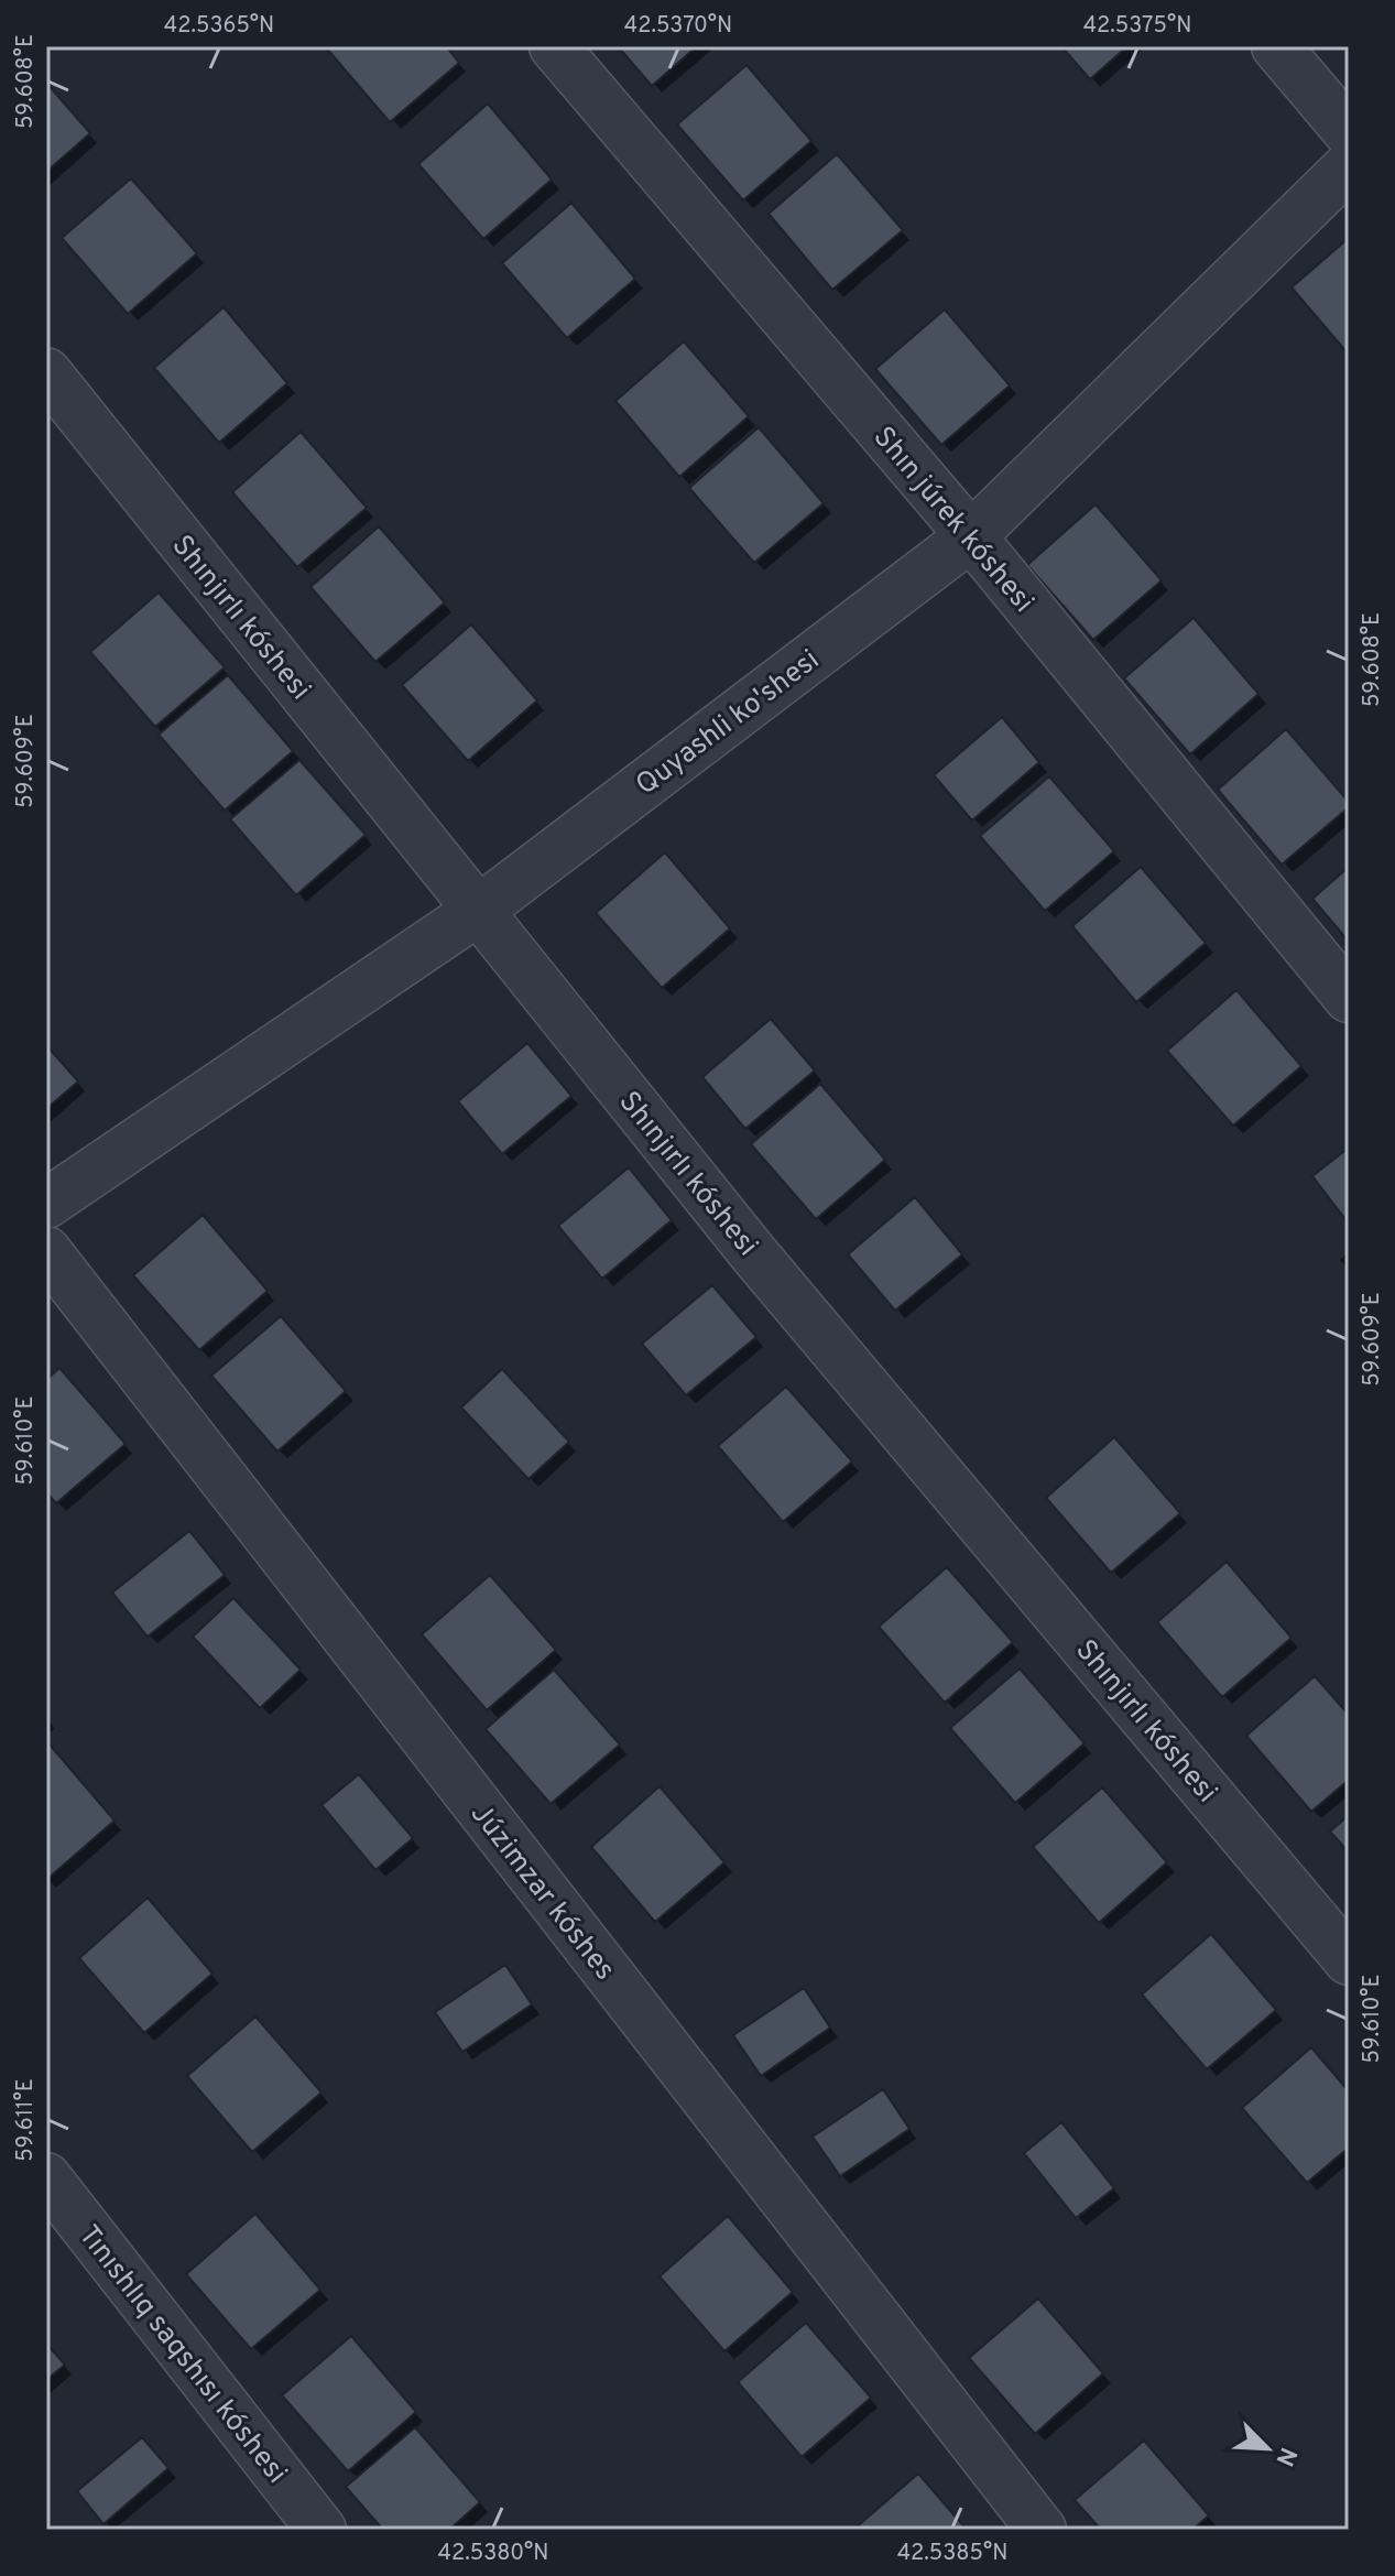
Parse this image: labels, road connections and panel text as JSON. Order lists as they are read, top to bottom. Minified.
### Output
{"streets":{"street":["Shın júrek kóshesi","Shınjırlı kóshesi","Quyashli ko'shesi","Júzimzar kóshes","Tınıshlıq saqshısı kóshesi"]},"crossings":[["Shın júrek kóshesi","Quyashli ko'shesi"],["Shınjırlı kóshesi","Quyashli ko'shesi"]],"north":"bottom right","coordinates":["42.5365°N","42.5370°N","42.5375°N","59.608°E","59.609°E","59.610°E","59.611°E","42.5380°N","42.5385°N"]}
